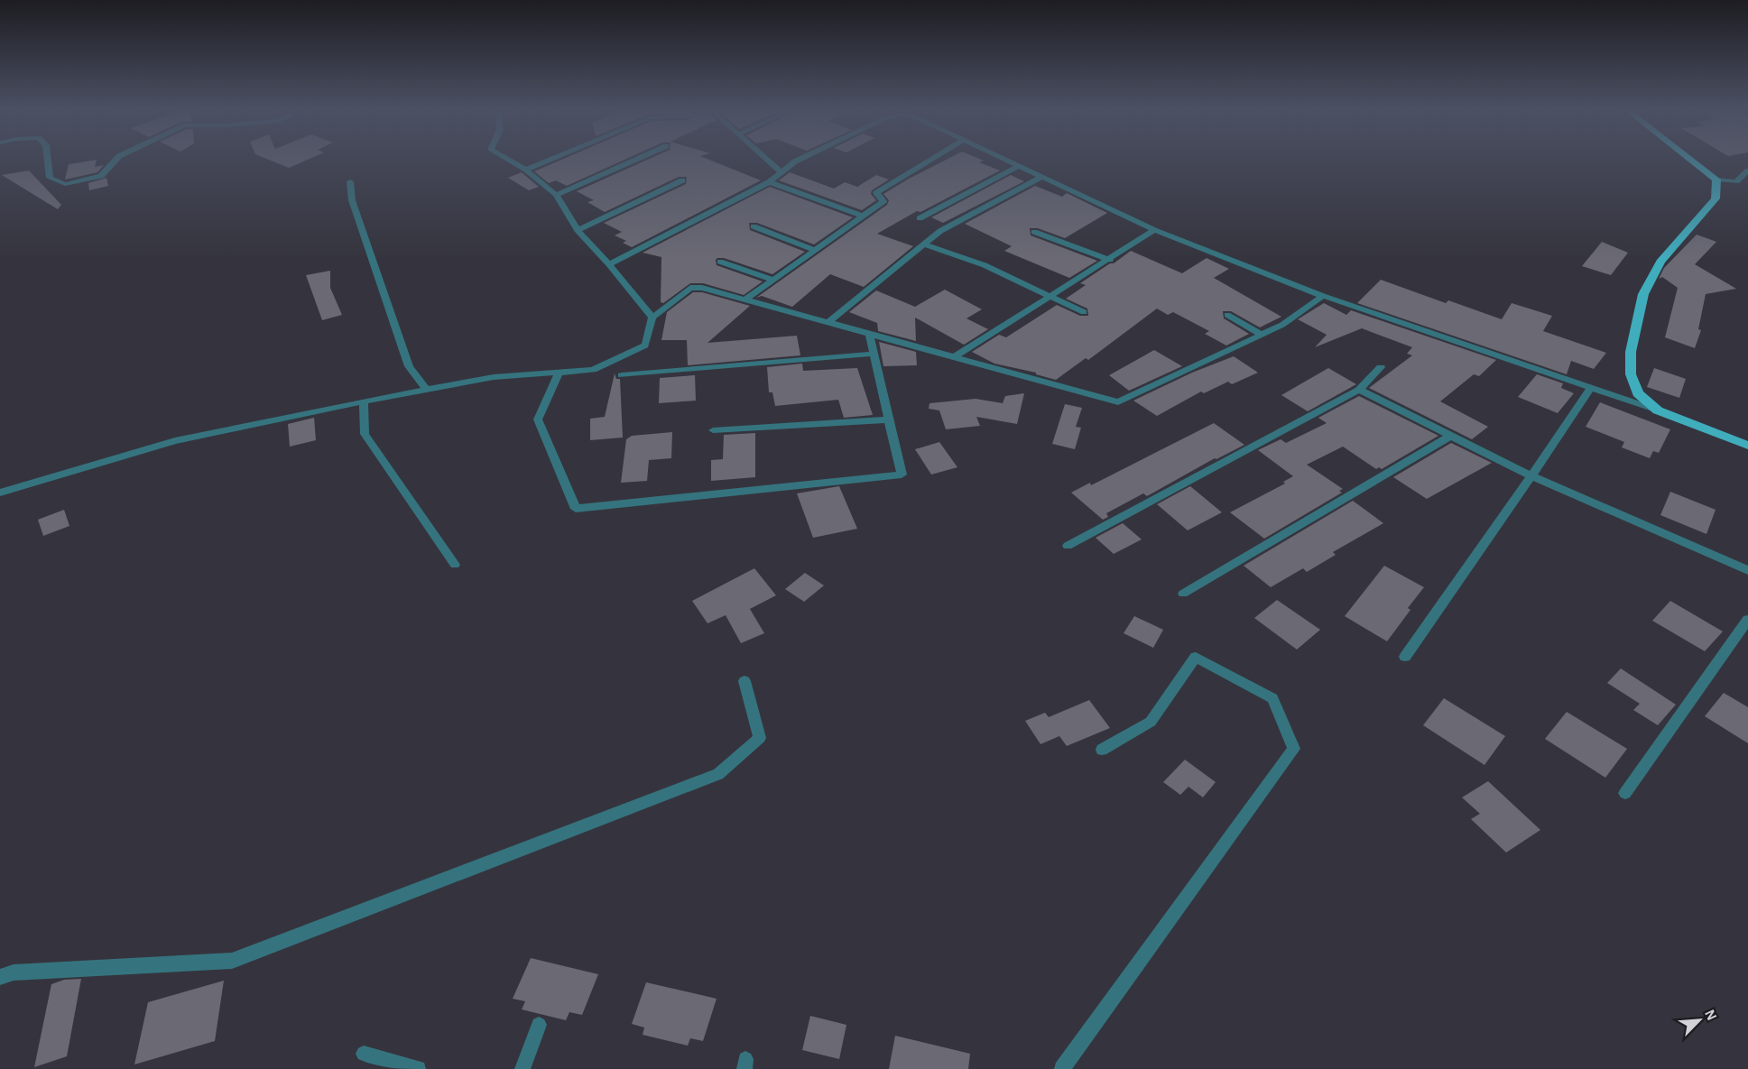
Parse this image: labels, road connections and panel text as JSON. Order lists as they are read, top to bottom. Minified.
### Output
{"north":"top right"}
